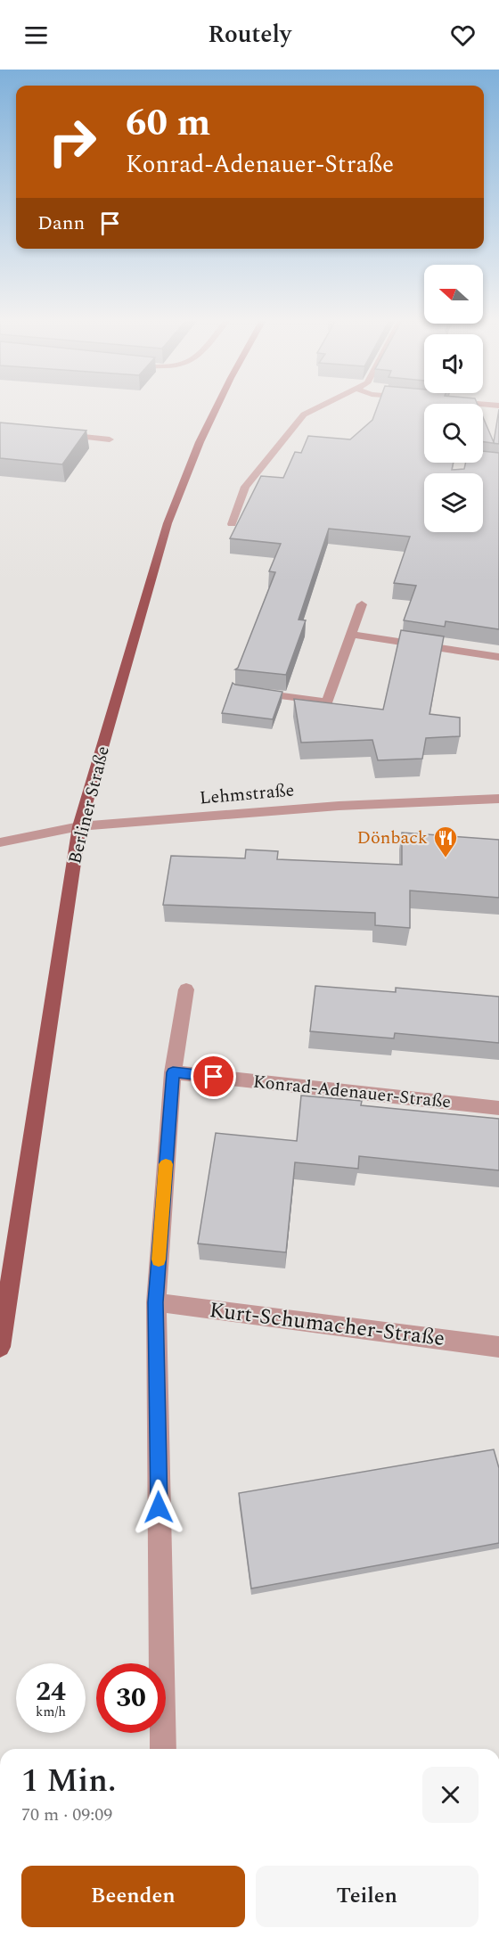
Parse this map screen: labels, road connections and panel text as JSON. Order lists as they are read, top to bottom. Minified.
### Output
{"streets":{"main road":["Berliner Straße"],"street":["Lehmstraße","Konrad-Adenauer-Straße","Kurt-Schumacher-Straße"]},"crossings":[["Lehmstraße","Berliner Straße"]],"places":{"restaurant":["Dönback"]},"north":"left","page":{"header":"Routely","turn":["60 m","Konrad-Adenauer-Straße"],"then":"Dann","speed":"24 km/h","limit":"30","heading":["1 Min.","70 m · 09:09"],"buttons":["Beenden","Teilen"]}}
